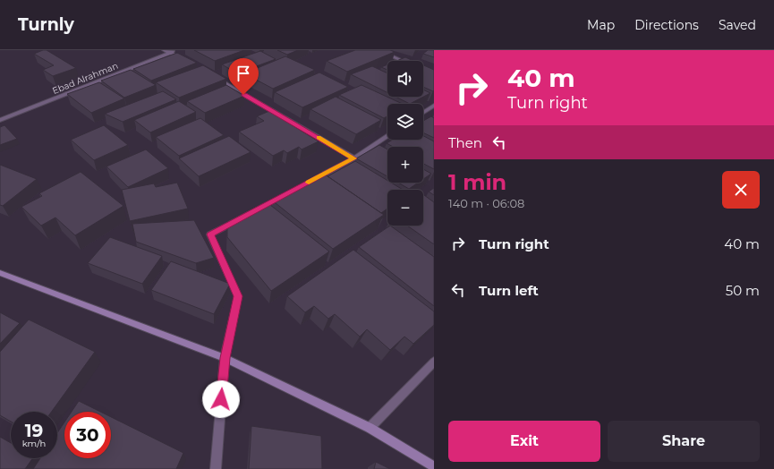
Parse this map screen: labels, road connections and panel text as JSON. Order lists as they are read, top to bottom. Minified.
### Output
{"streets":{"street":["Ebad Alrahman"]},"page":{"header":"Turnly","nav":["Map","Directions","Saved"],"turn":["40 m","Turn right"],"map_buttons":["+","−"],"then":"Then","heading":["1 min","140 m · 06:08"],"list":[{"name":"Turn right","value":"40 m"},{"name":"Turn left","value":"50 m"}],"speed":"19 km/h","limit":"30","buttons":["Exit","Share"]}}
